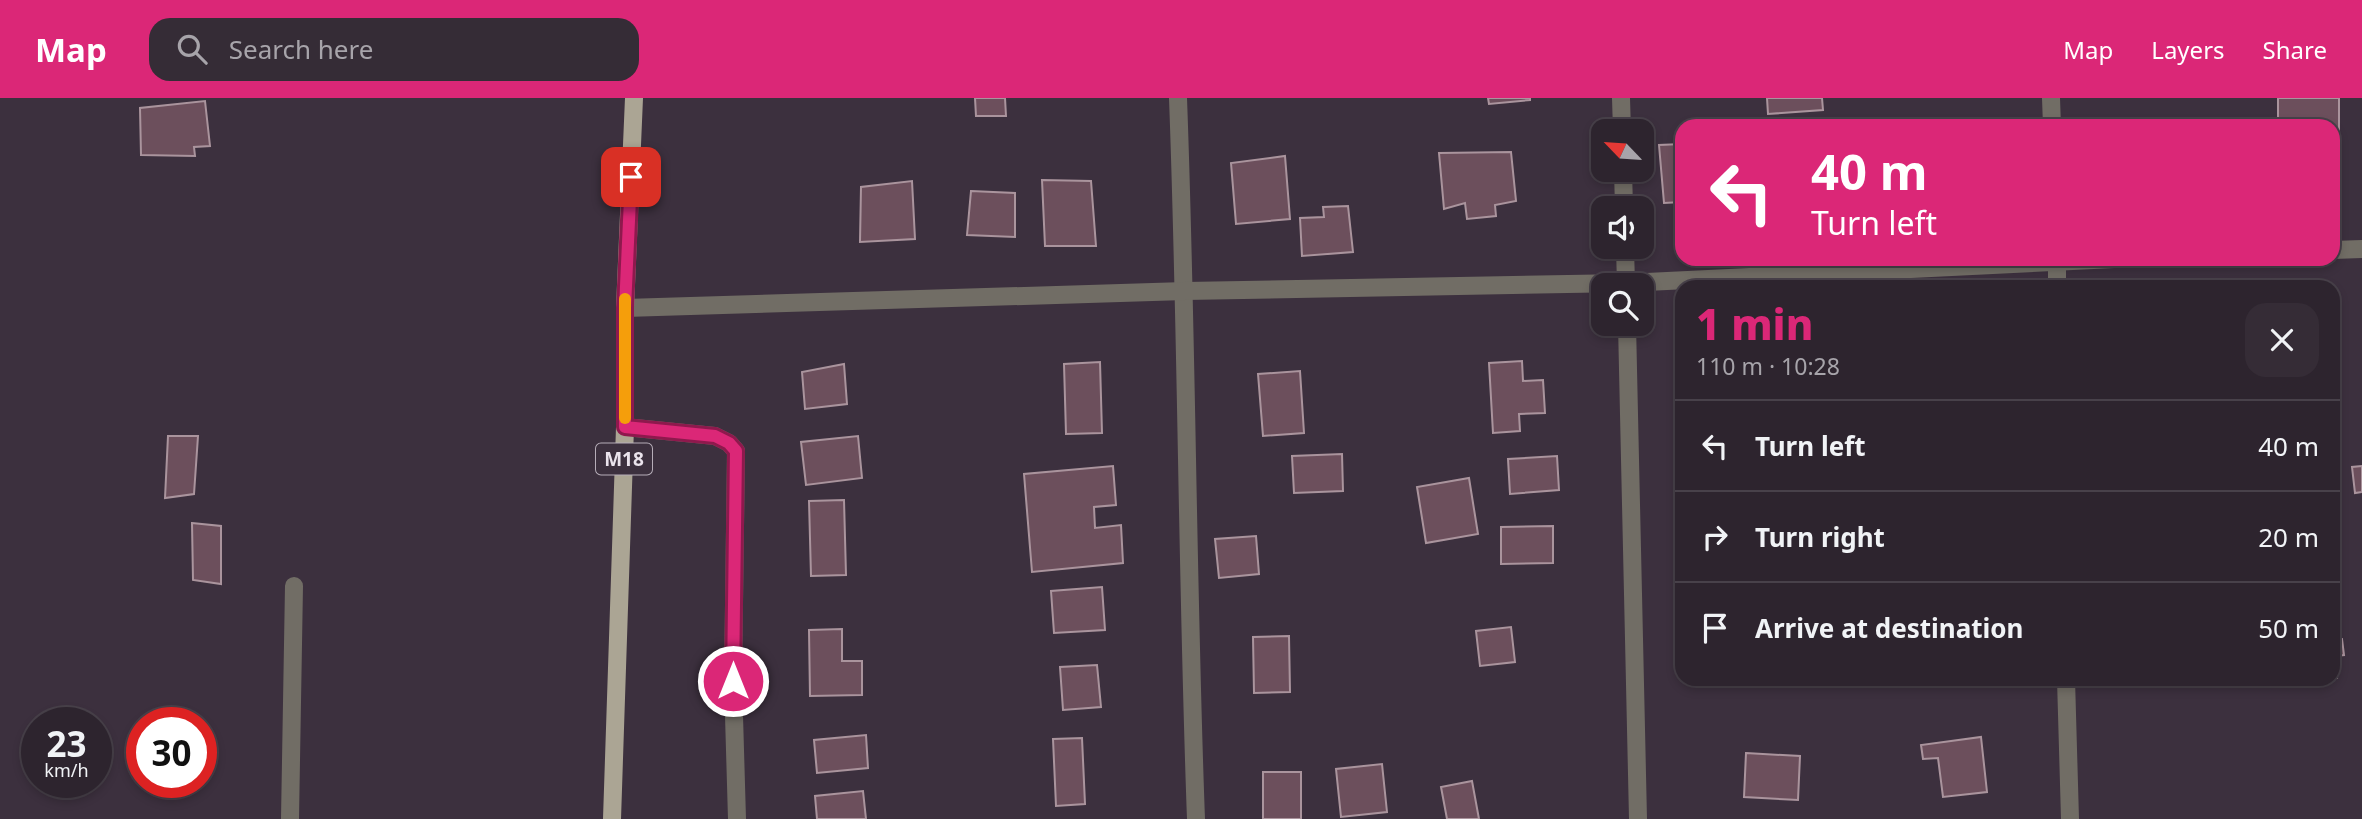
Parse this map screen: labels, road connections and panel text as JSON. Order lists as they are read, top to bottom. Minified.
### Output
{"streets":{"main road":["M18"]},"north":"top left","page":{"header":"Map","search":"Search here","nav":["Map","Layers","Share"],"turn":["40 m","Turn left"],"heading":["1 min","110 m · 10:28"],"list":[{"name":"Turn left","value":"40 m"},{"name":"Turn right","value":"20 m"},{"name":"Arrive at destination","value":"50 m"}],"speed":"23 km/h","limit":"30"}}
